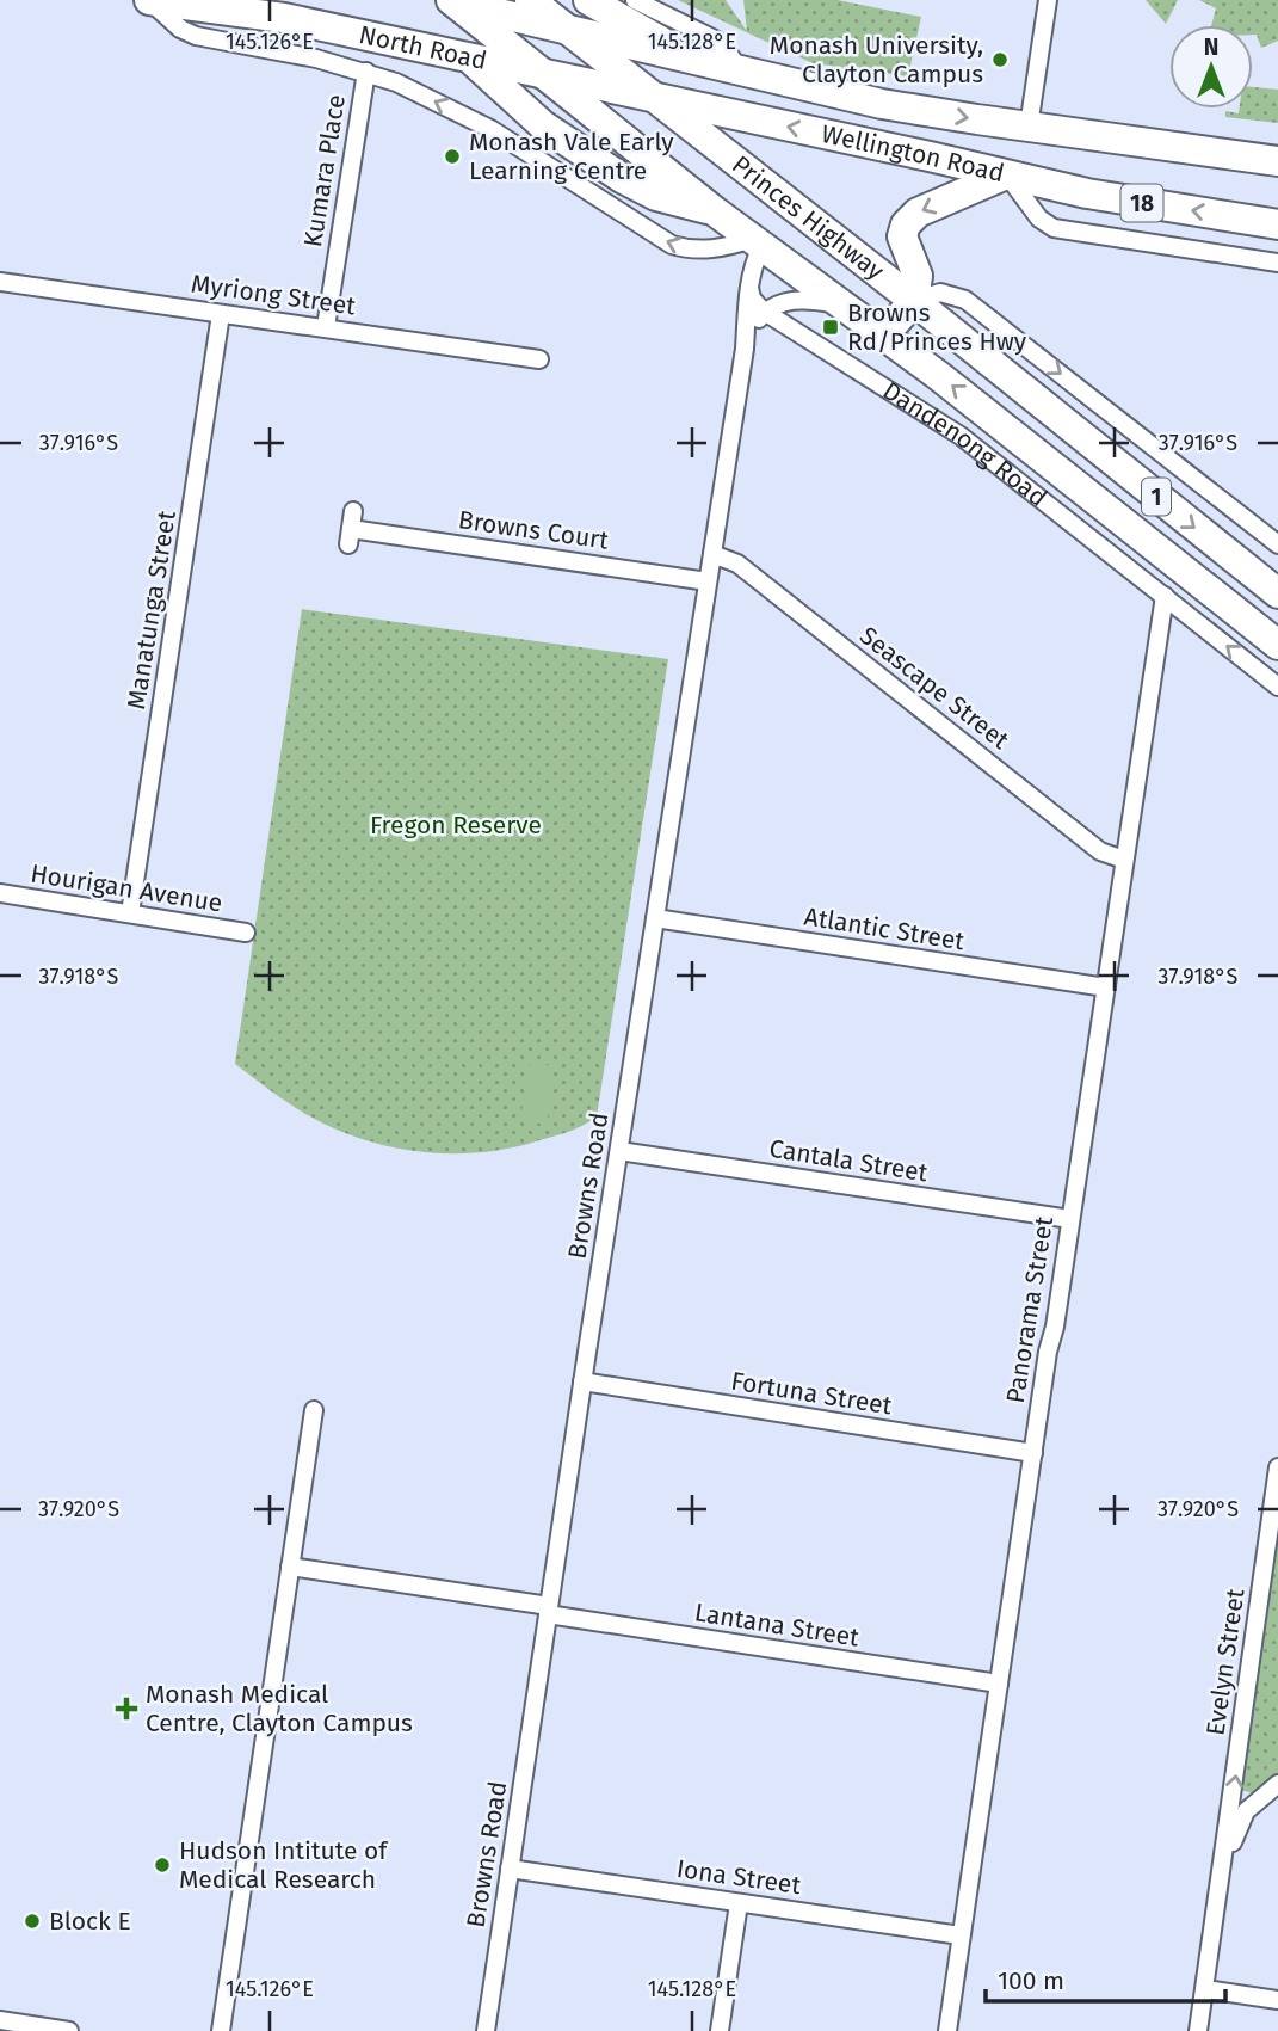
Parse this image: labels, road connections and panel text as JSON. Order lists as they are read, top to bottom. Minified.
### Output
{"streets":{"highway":["North Road","Wellington Road","18","Princes Highway","1"],"street":["Kumara Place","Myriong Street","Dandenong Road","Browns Court","Manatunga Street","Seascape Street","Hourigan Avenue","Atlantic Street","Cantala Street","Browns Road","Panorama Street","Fortuna Street","Lantana Street","Evelyn Street","Iona Street"]},"crossings":[["North Road","Wellington Road"],["North Road","Kumara Place"],["North Road","Princes Highway"],["Wellington Road","Princes Highway"],["Kumara Place","Myriong Street"],["Princes Highway","Browns Road"],["Myriong Street","Manatunga Street"],["Dandenong Road","Browns Road"],["Dandenong Road","Panorama Street"],["Browns Court","Browns Road"],["Manatunga Street","Hourigan Avenue"],["Seascape Street","Browns Road"],["Seascape Street","Panorama Street"],["Atlantic Street","Browns Road"],["Atlantic Street","Panorama Street"],["Cantala Street","Browns Road"],["Cantala Street","Panorama Street"],["Browns Road","Fortuna Street"],["Browns Road","Lantana Street"],["Browns Road","Iona Street"],["Panorama Street","Fortuna Street"],["Panorama Street","Lantana Street"],["Panorama Street","Iona Street"]],"one_way":["Evelyn Street"],"parks":["Fregon Reserve"],"places":{"other":["Monash University, Clayton Campus","Monash Vale Early Learning Centre","Hudson Intitute of Medical Research","Block E"],"transit":["Browns Rd/Princes Hwy"],"health":["Monash Medical Centre, Clayton Campus"]},"scale_bar":"100 m","north":"top","coordinates":["145.126°E","145.128°E","37.916°S","37.918°S","37.920°S"]}
